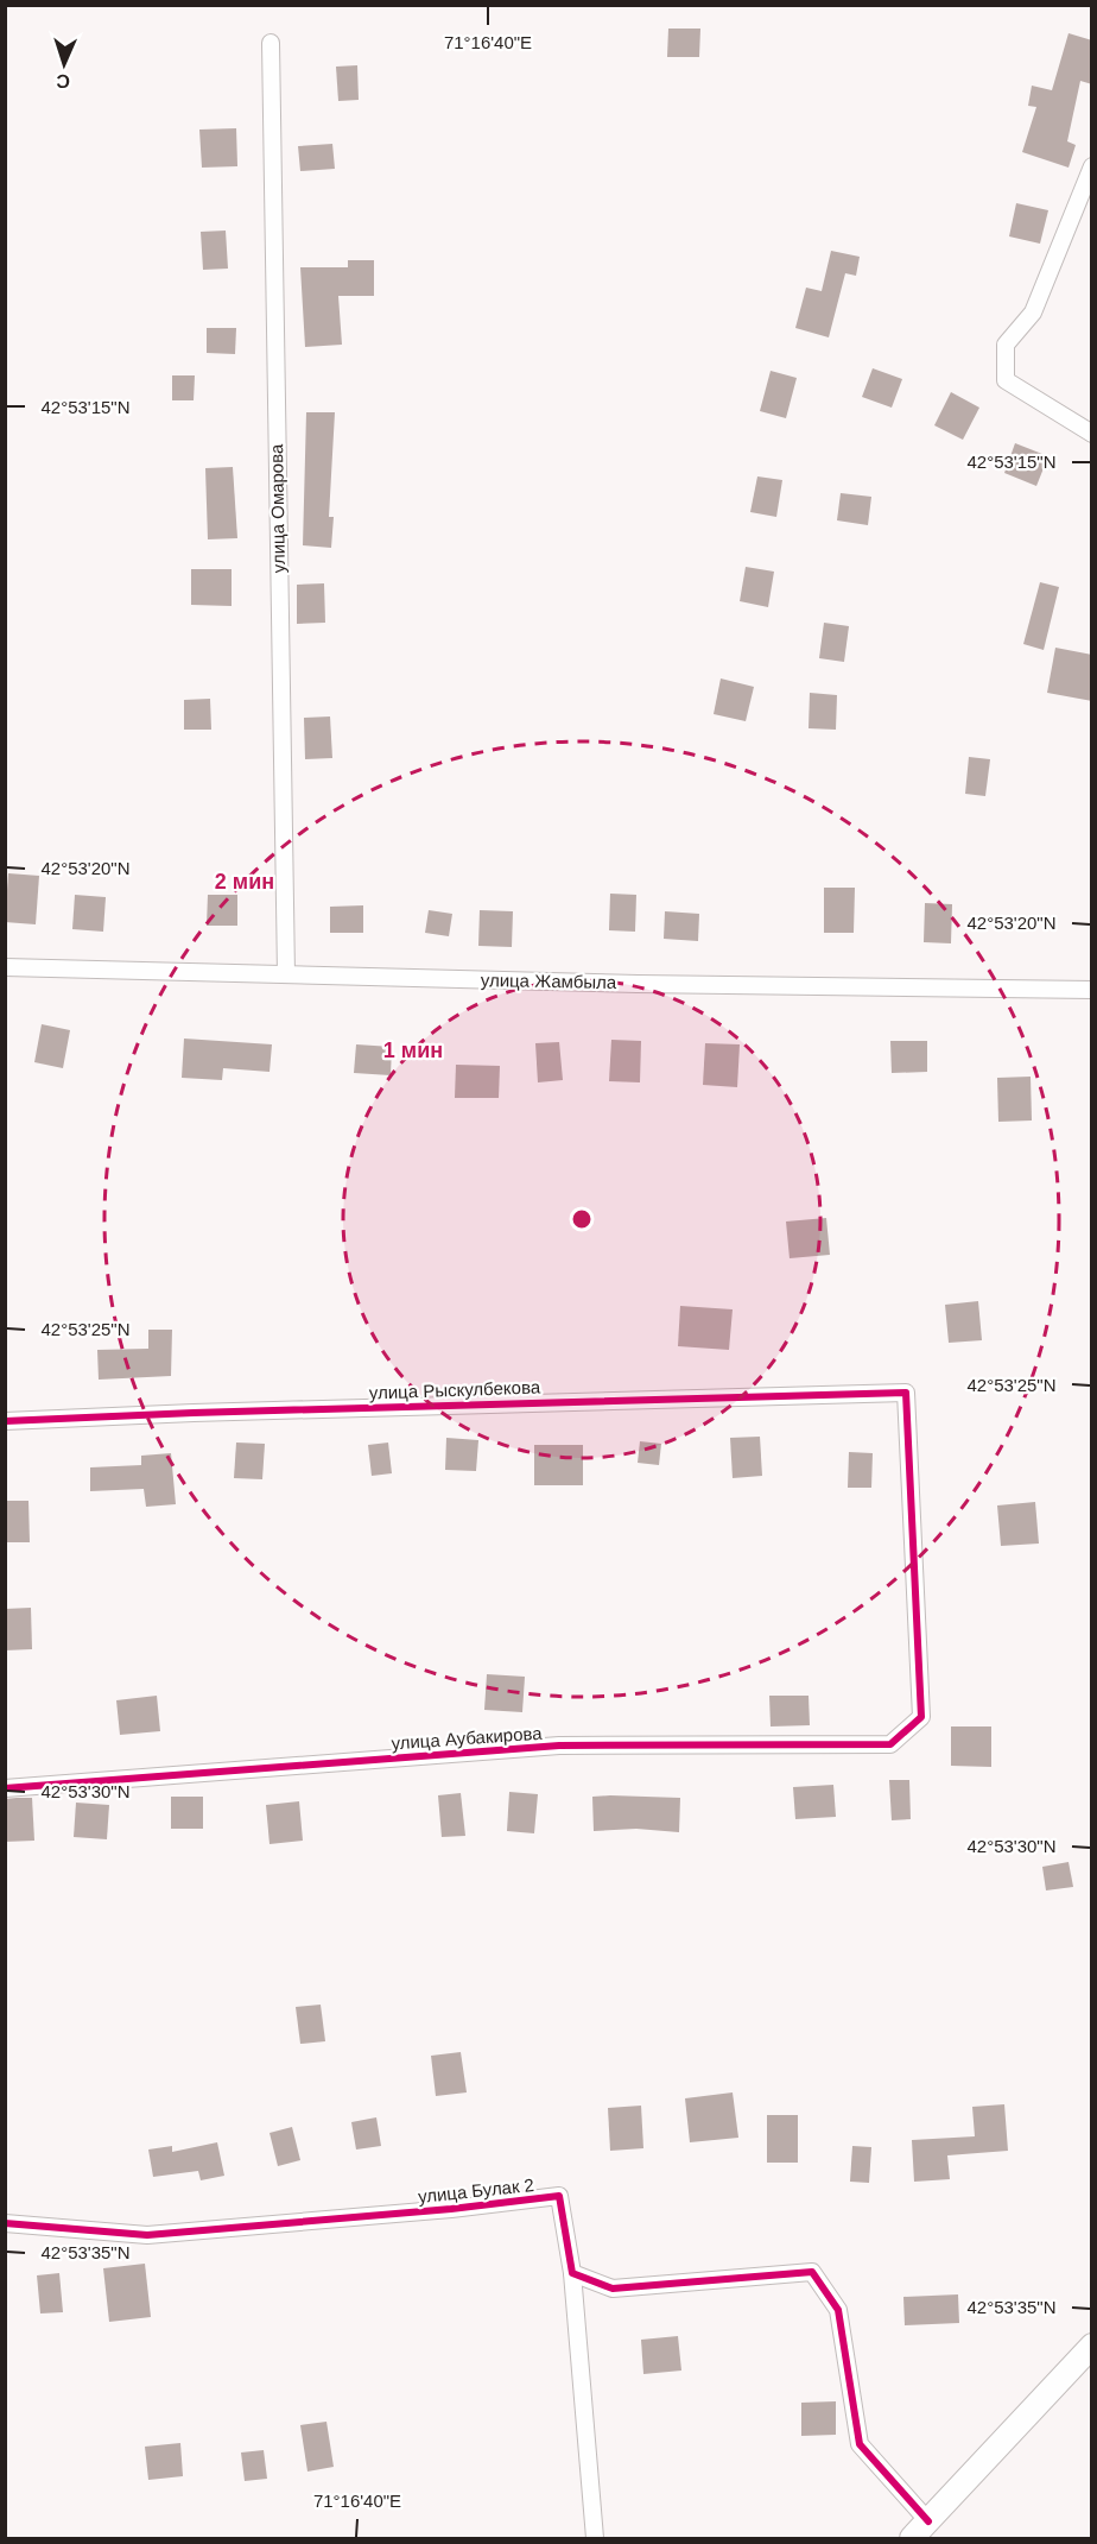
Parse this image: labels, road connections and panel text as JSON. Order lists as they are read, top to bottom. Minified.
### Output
{"streets":{"street":["улица Омарова","улица Жамбыла","улица Рыскулбекова","улица Аубакирова","улица Булак 2"]},"crossings":[["улица Омарова","улица Жамбыла"],["улица Рыскулбекова","улица Аубакирова"]],"north":"bottom","coordinates":["71°16'40\"E","42°53'15\"N","42°53'20\"N","42°53'25\"N","42°53'30\"N","42°53'35\"N"],"rings":["2 мин","1 мин"]}
